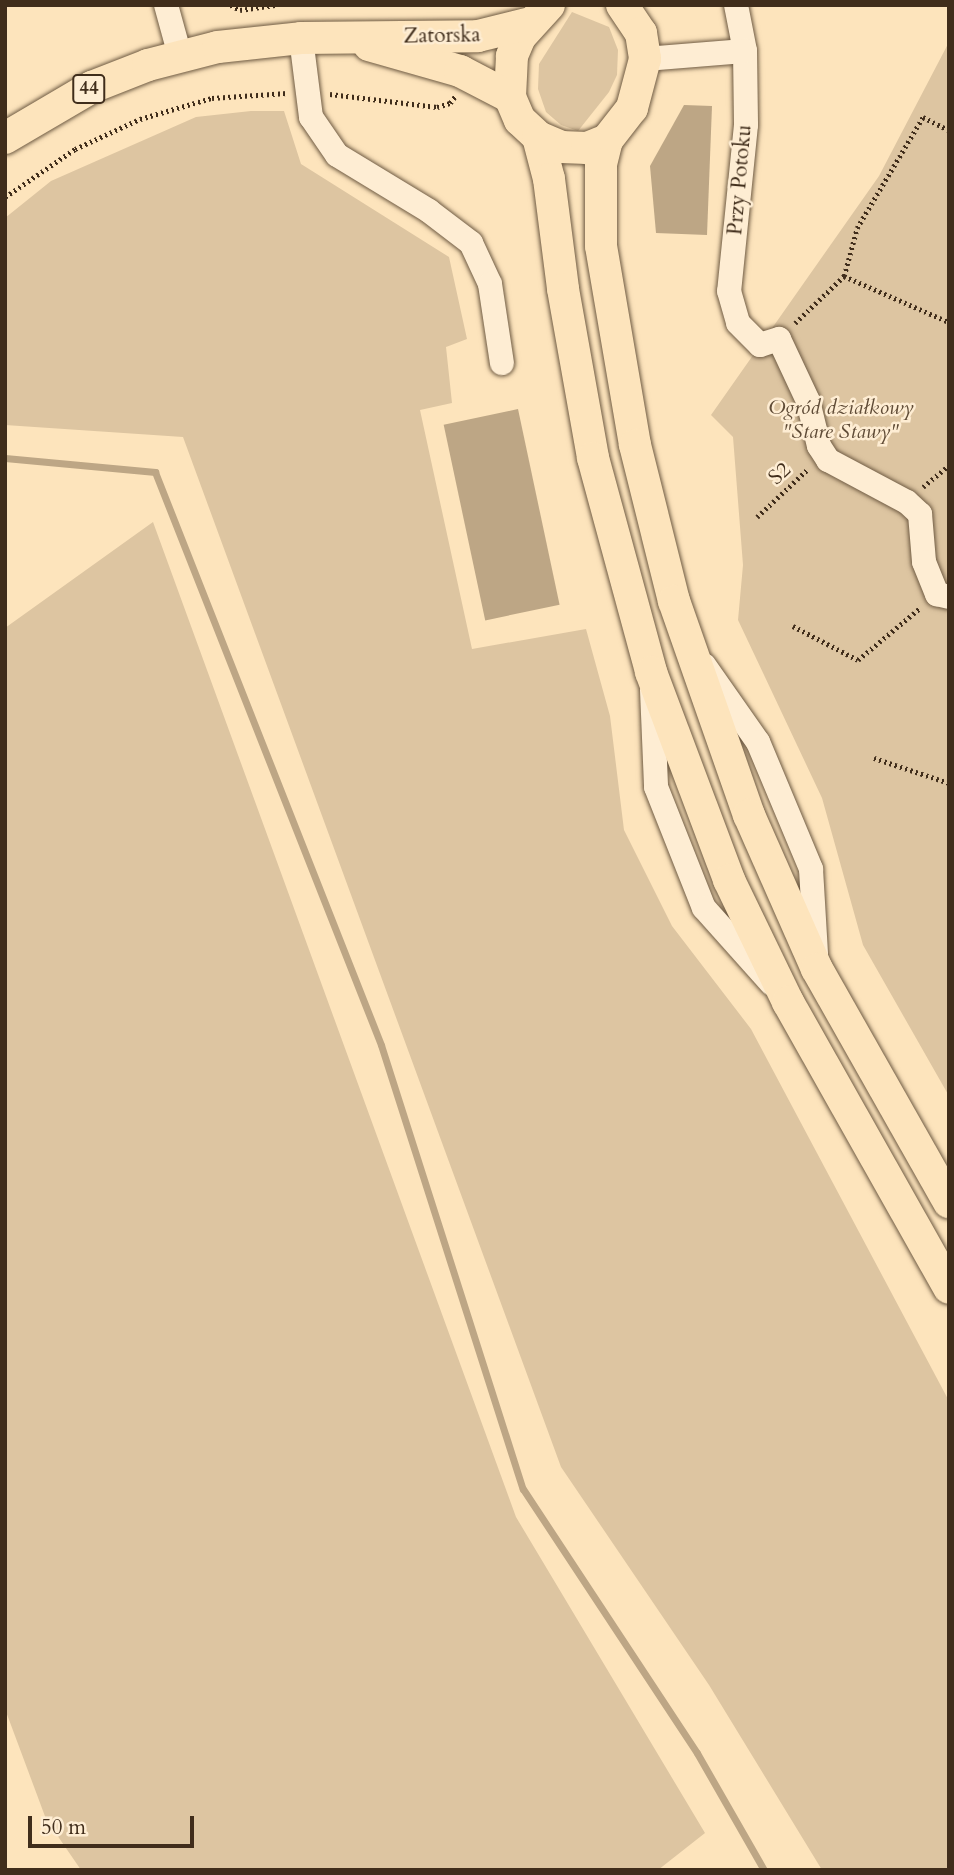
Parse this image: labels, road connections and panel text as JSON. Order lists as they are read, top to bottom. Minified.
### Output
{"streets":{"main road":["Zatorska","44"],"street":["Przy Potoku"],"path":["S2"]},"crossings":[["Zatorska","44"],["Przy Potoku","S2"]],"parks":["Ogród działkowy \"Stare Stawy\""],"scale_bar":"50 m"}
